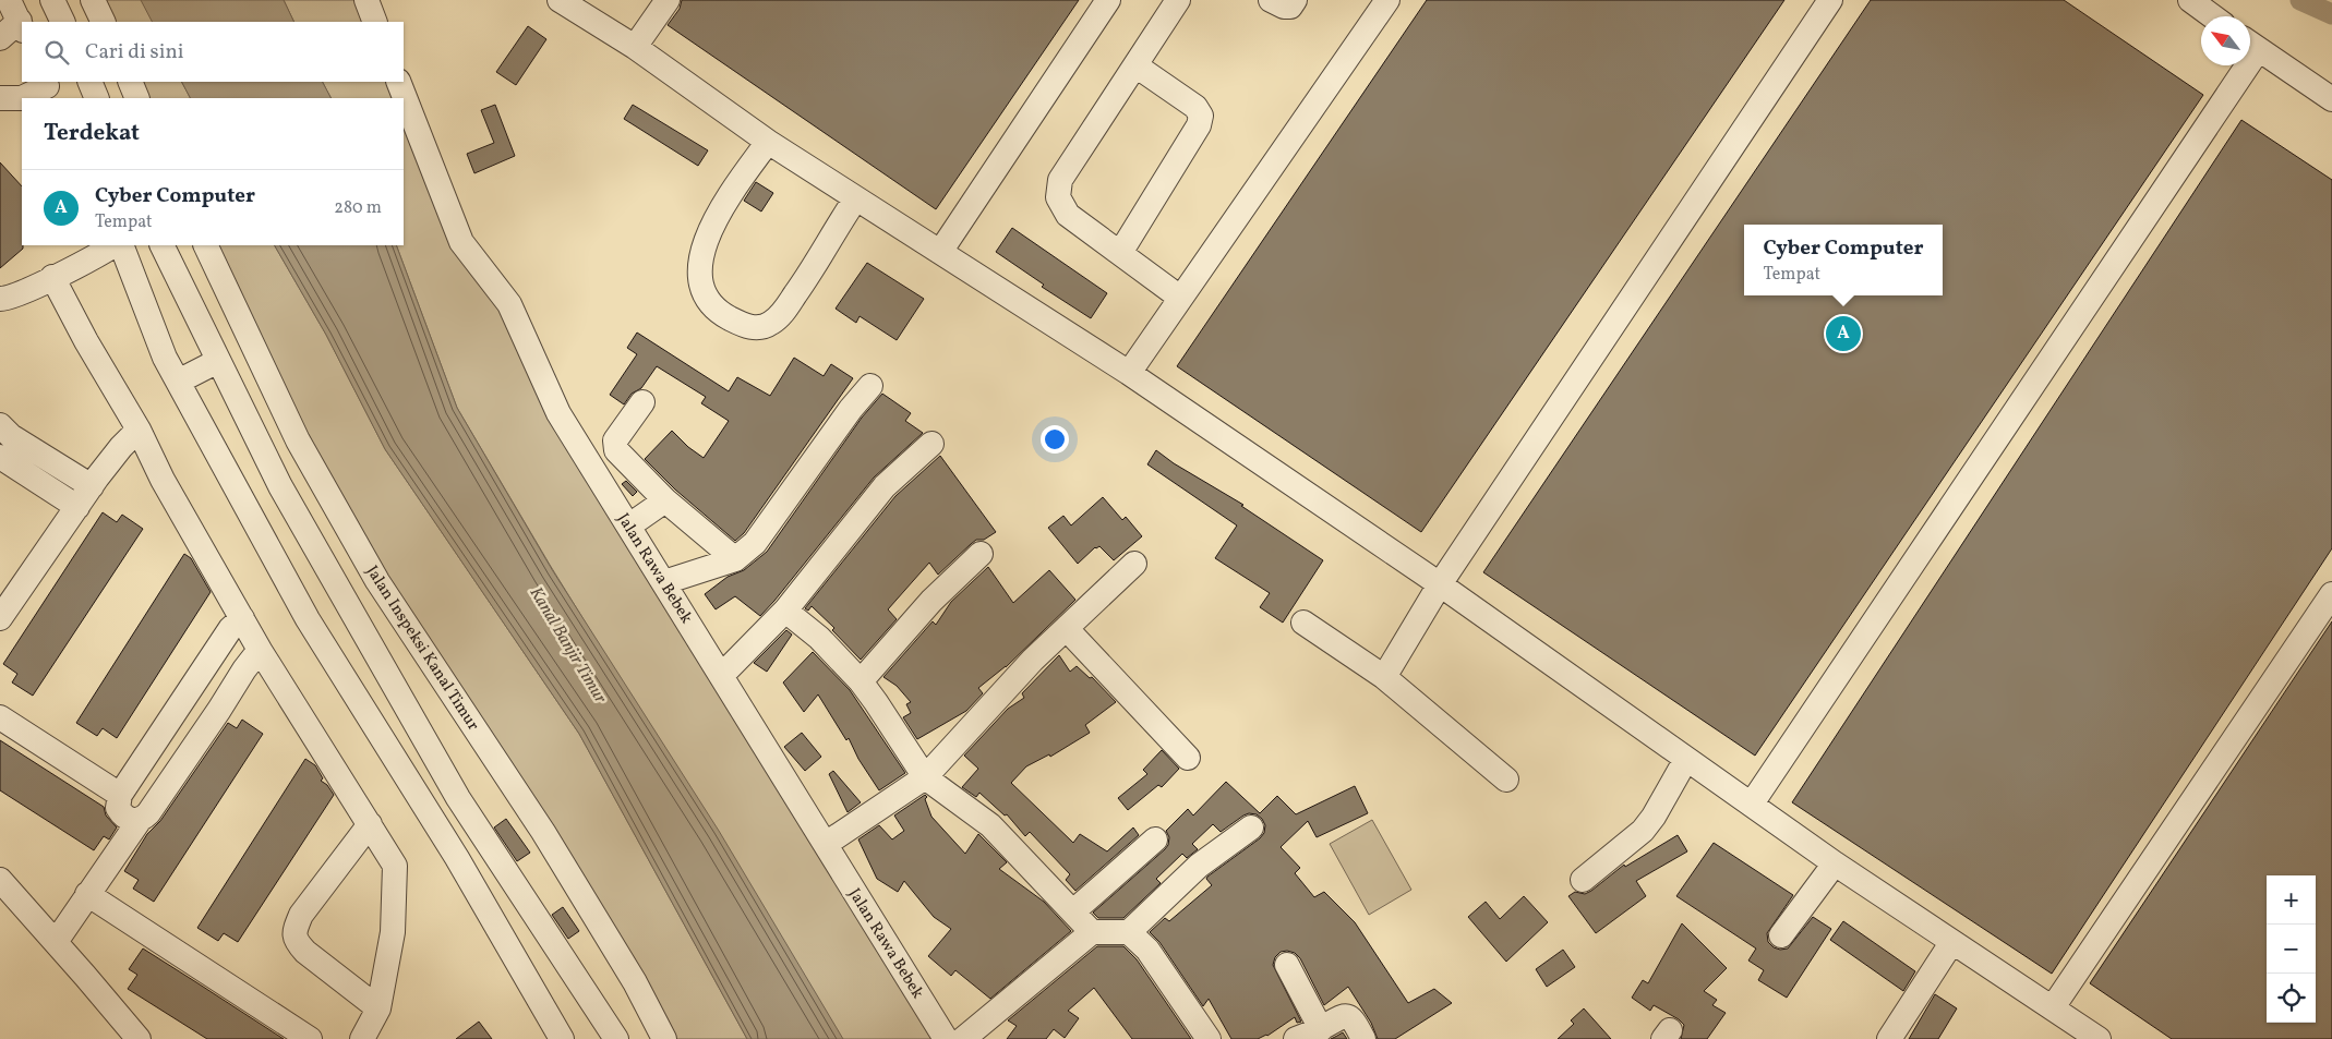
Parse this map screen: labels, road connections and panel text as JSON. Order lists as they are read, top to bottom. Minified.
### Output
{"streets":{"street":["Jalan Rawa Bebek","Jalan Inspeksi Kanal Timur"]},"water":["Kanal Banjir Timur"],"north":"top left","page":{"search":"Cari di sini","heading":"Terdekat","list":[{"mark":"A","name":"Cyber Computer","note":"Tempat","value":"280 m"}],"popup":["Cyber Computer","Tempat"],"pins":"A","map_buttons":["+","−"]}}
